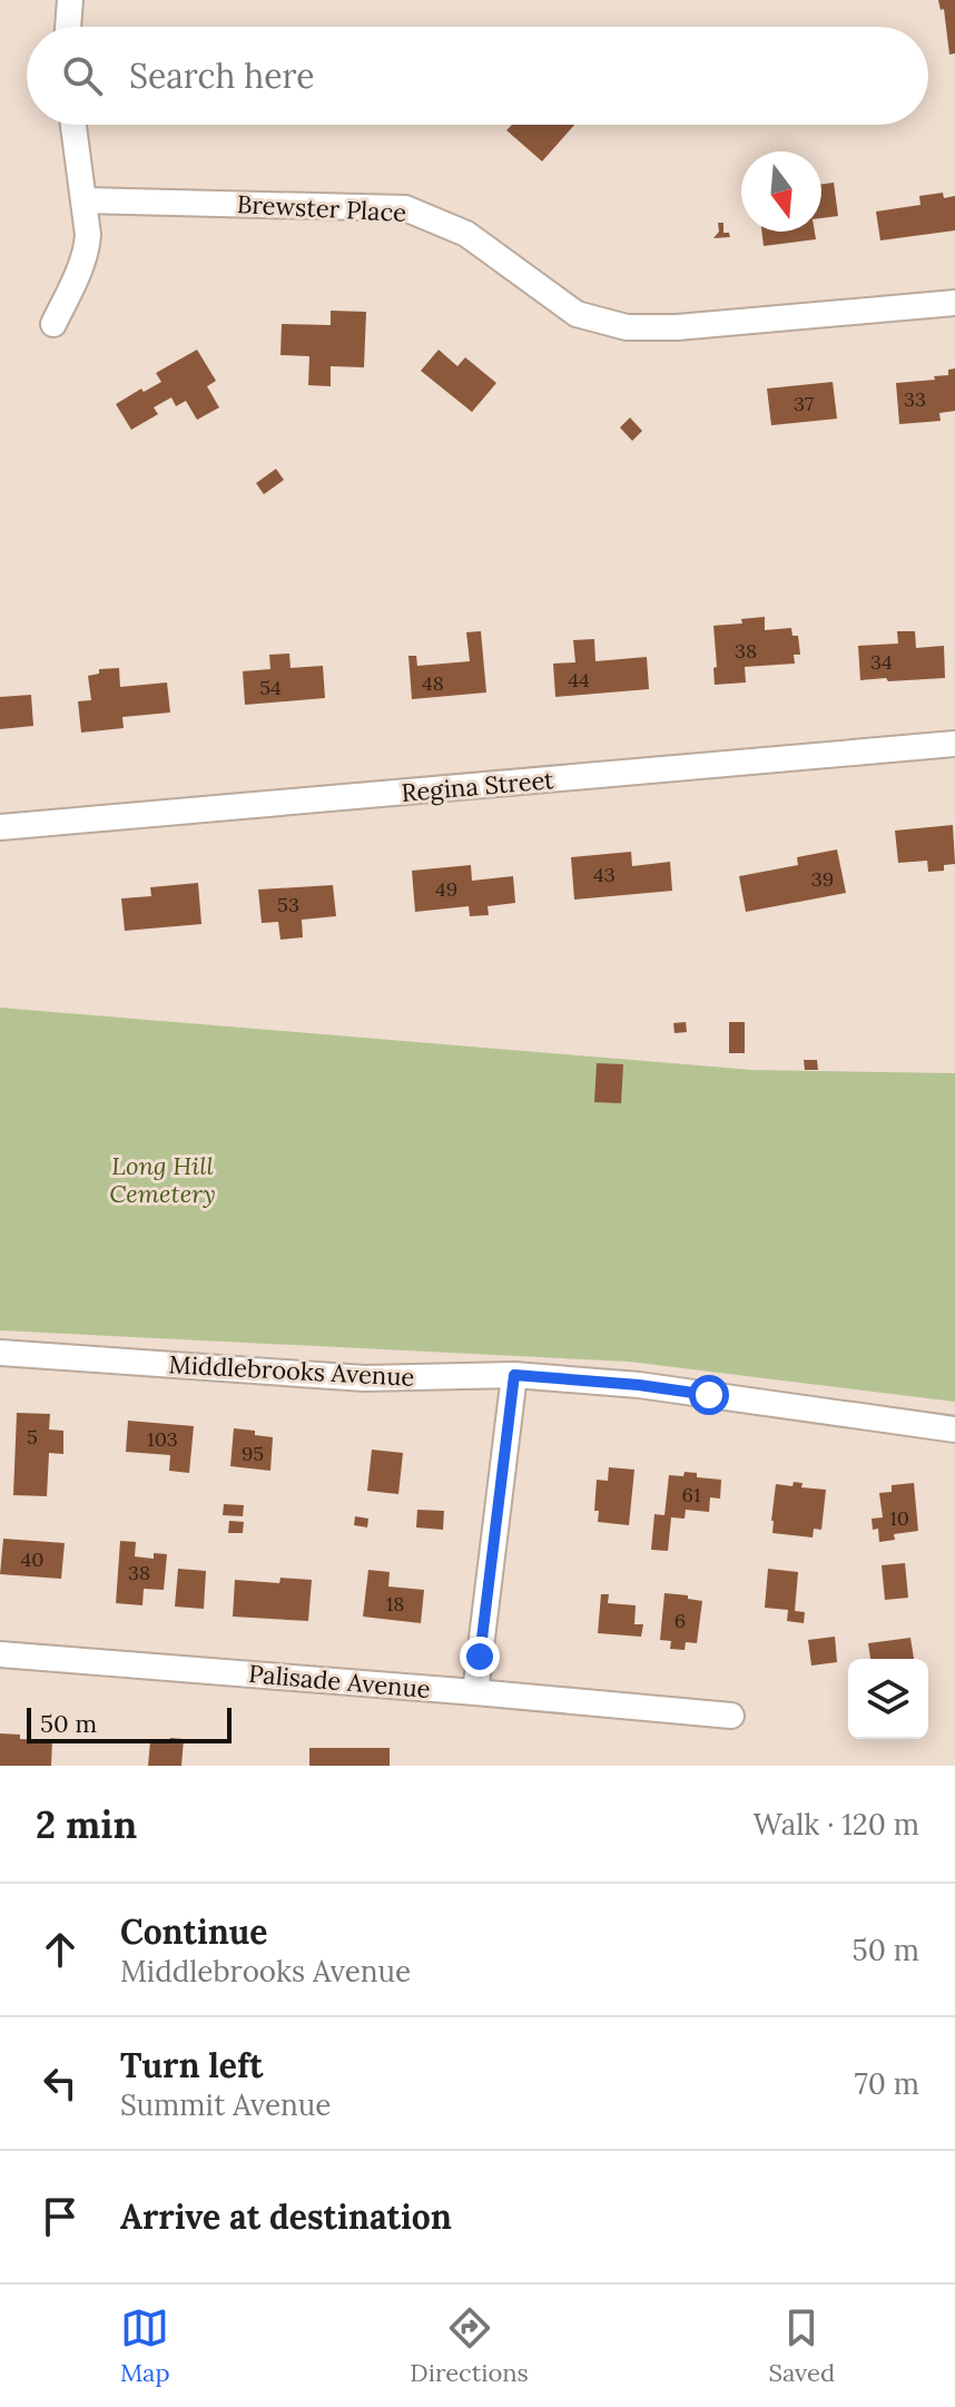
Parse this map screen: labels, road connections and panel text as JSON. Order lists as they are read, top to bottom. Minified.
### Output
{"streets":{"street":["Brewster Place","Regina Street","Middlebrooks Avenue","Palisade Avenue"]},"parks":["Long Hill Cemetery"],"house_numbers":["33","37","38","34","44","48","54","43","39","49","53","5","103","95","61","10","40","38","18","6"],"scale_bar":"50 m","north":"bottom","page":{"search":"Search here","scale":"50 m","heading":["2 min","Walk · 120 m"],"list":[["Continue","Middlebrooks Avenue","50 m"],["Turn left","Summit Avenue","70 m"],"Arrive at destination"],"nav":["Map","Directions","Saved"]}}
